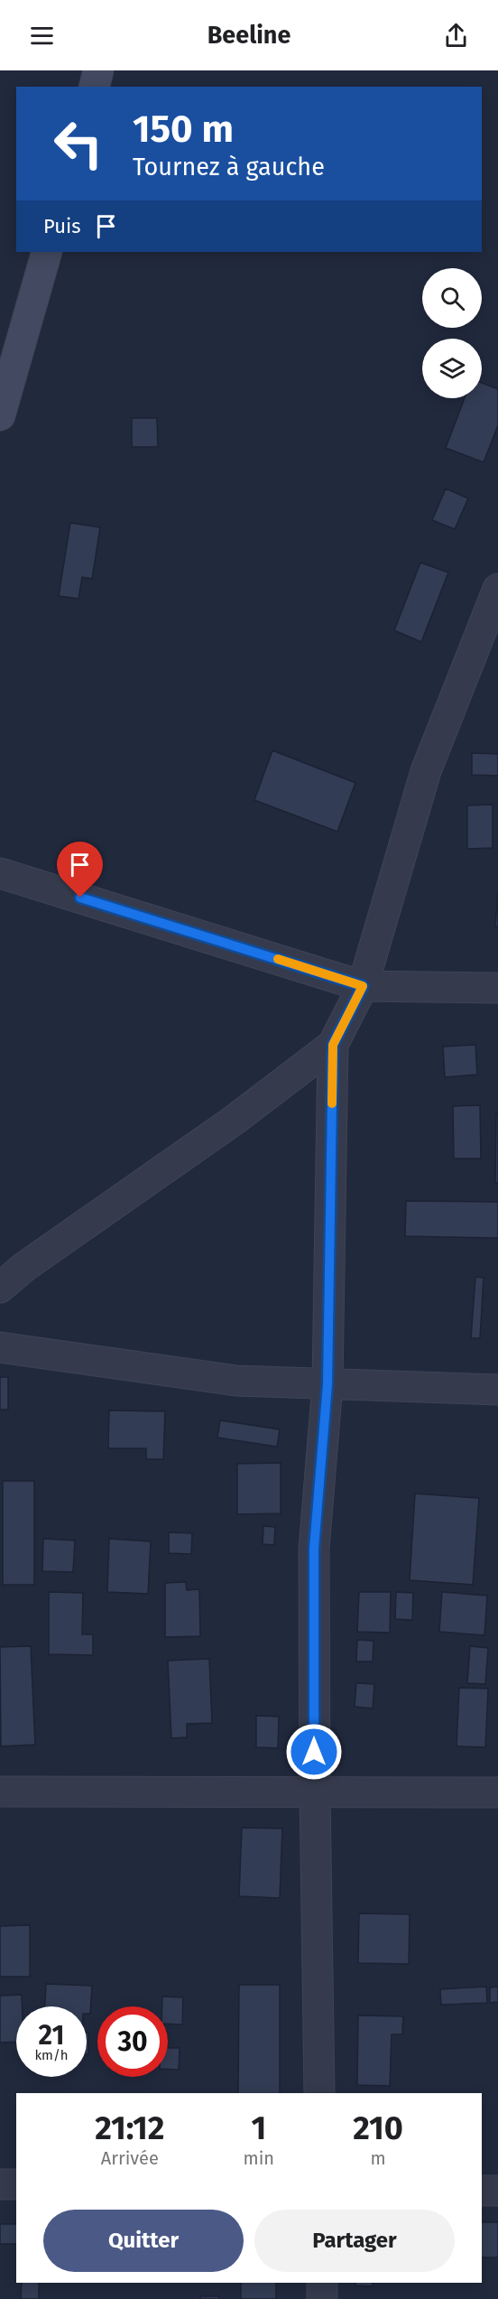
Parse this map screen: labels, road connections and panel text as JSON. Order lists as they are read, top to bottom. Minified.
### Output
{"page":{"header":"Beeline","turn":["150 m","Tournez à gauche"],"then":"Puis","speed":"21 km/h","limit":"30","eta":["21:12","Arrivée","1","min","210","m"],"buttons":["Quitter","Partager"]}}
